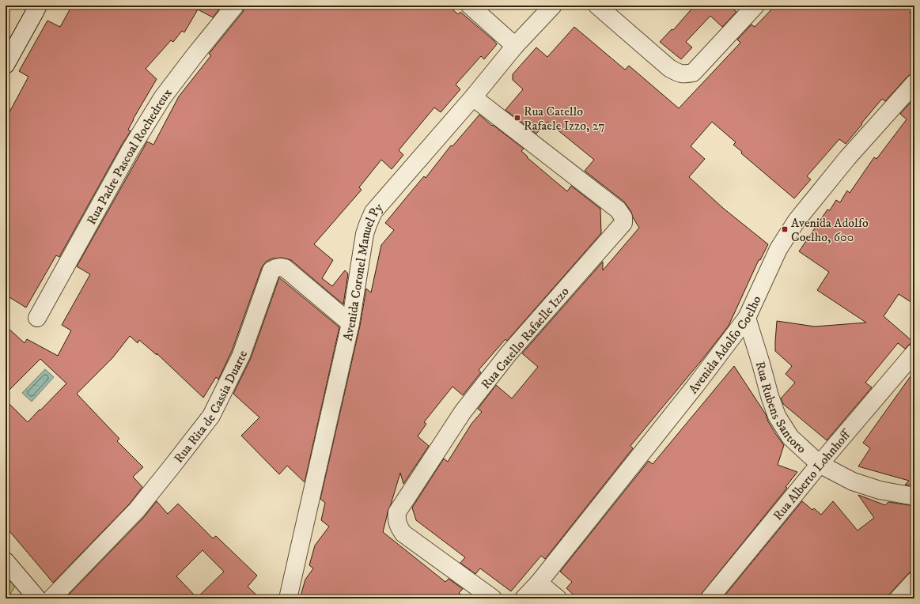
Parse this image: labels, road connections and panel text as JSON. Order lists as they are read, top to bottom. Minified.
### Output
{"streets":{"street":["Rua Padre Pascoal Rochedreux","Avenida Coronel Manuel Py","Rua Catello Rafaelle Izzo","Avenida Adolfo Coelho","Rua Rubens Santoro","Rua Rita de Cassia Duarte","Rua Alberto Lohnhoff"]},"crossings":[["Avenida Coronel Manuel Py","Rua Catello Rafaelle Izzo"],["Avenida Coronel Manuel Py","Rua Rita de Cassia Duarte"],["Avenida Adolfo Coelho","Rua Rubens Santoro"],["Rua Rubens Santoro","Rua Alberto Lohnhoff"]],"places":{"transit":["Rua Catello Rafaele Izzo, 27","Avenida Adolfo Coelho, 600"]}}
